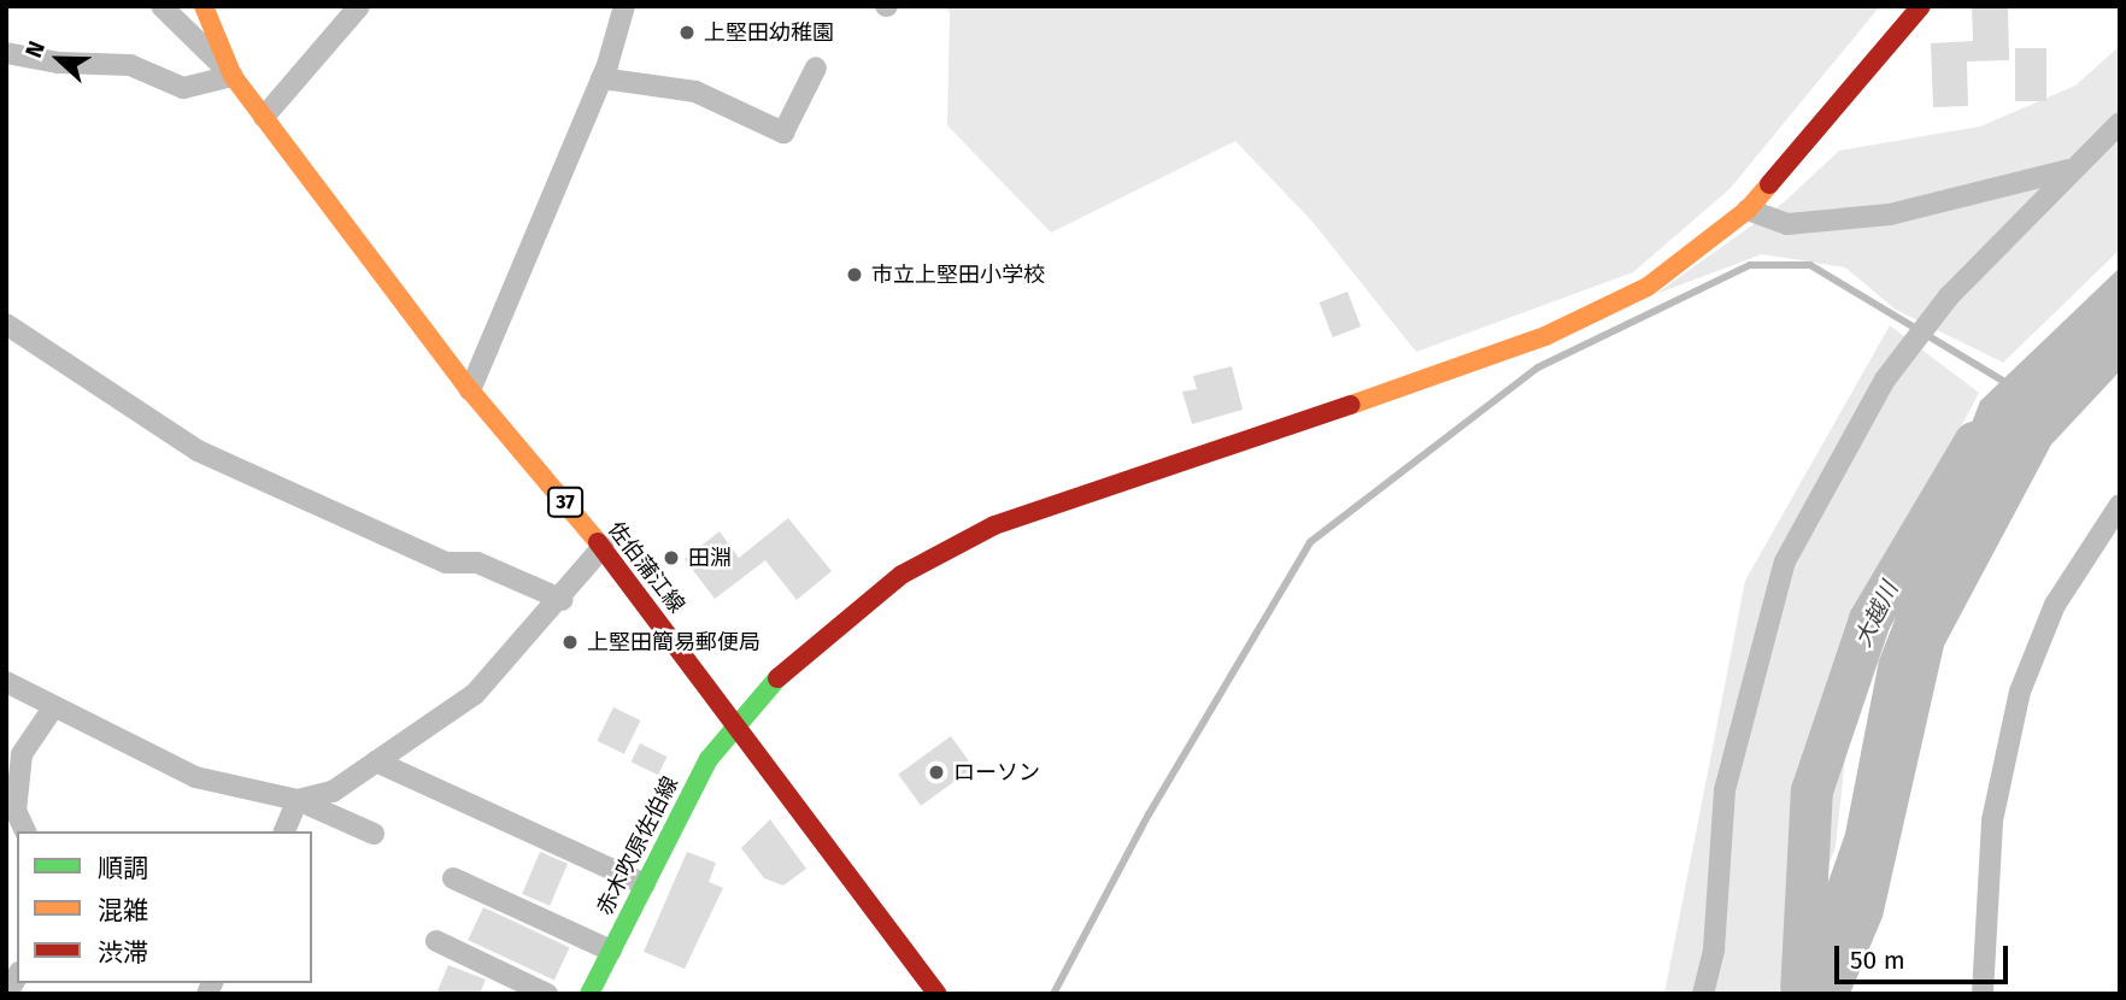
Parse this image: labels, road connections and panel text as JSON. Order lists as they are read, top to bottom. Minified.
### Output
{"streets":{"main road":["37","佐伯蒲江線","赤木吹原佐伯線"]},"crossings":[["佐伯蒲江線","赤木吹原佐伯線"]],"water":["大越川"],"places":["上堅田幼稚園","市立上堅田小学校","田淵","上堅田簡易郵便局","ローソン"],"legend":["順調","混雑","渋滞"],"scale_bar":"50 m","north":"left"}
